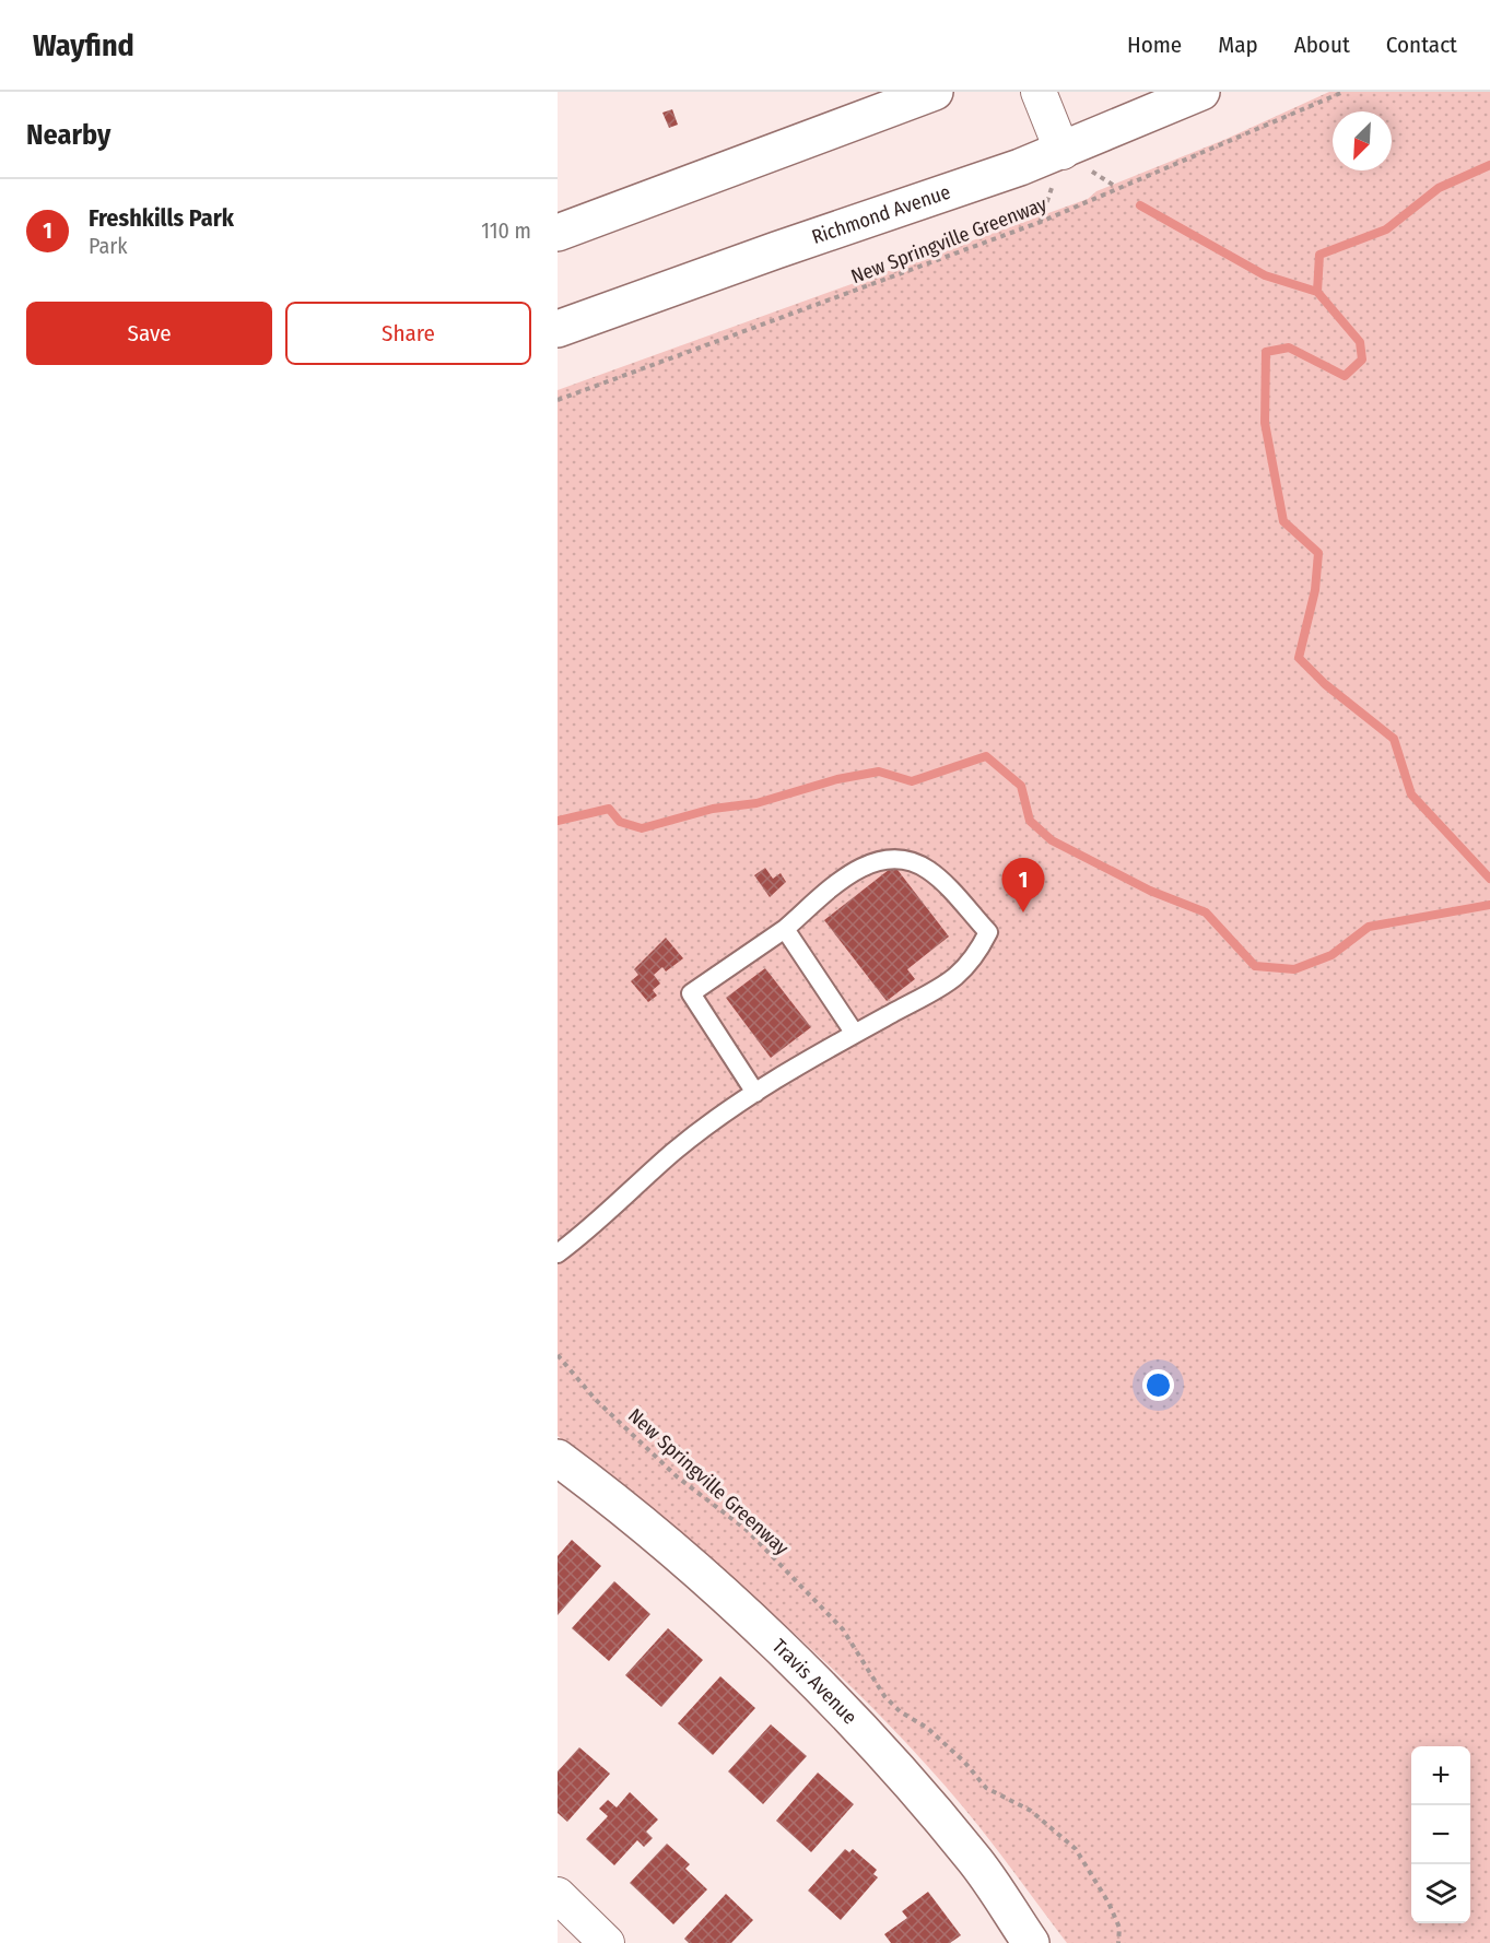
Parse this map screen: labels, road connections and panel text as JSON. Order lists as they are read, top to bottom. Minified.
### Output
{"streets":{"main road":["Richmond Avenue","Travis Avenue"],"path":["New Springville Greenway"]},"north":"bottom left","page":{"header":"Wayfind","nav":["Home","Map","About","Contact"],"heading":"Nearby","list":[{"mark":"1","name":"Freshkills Park","note":"Park","value":"110 m"}],"buttons":["Save","Share"],"pins":"1","map_buttons":["+","−"]}}
